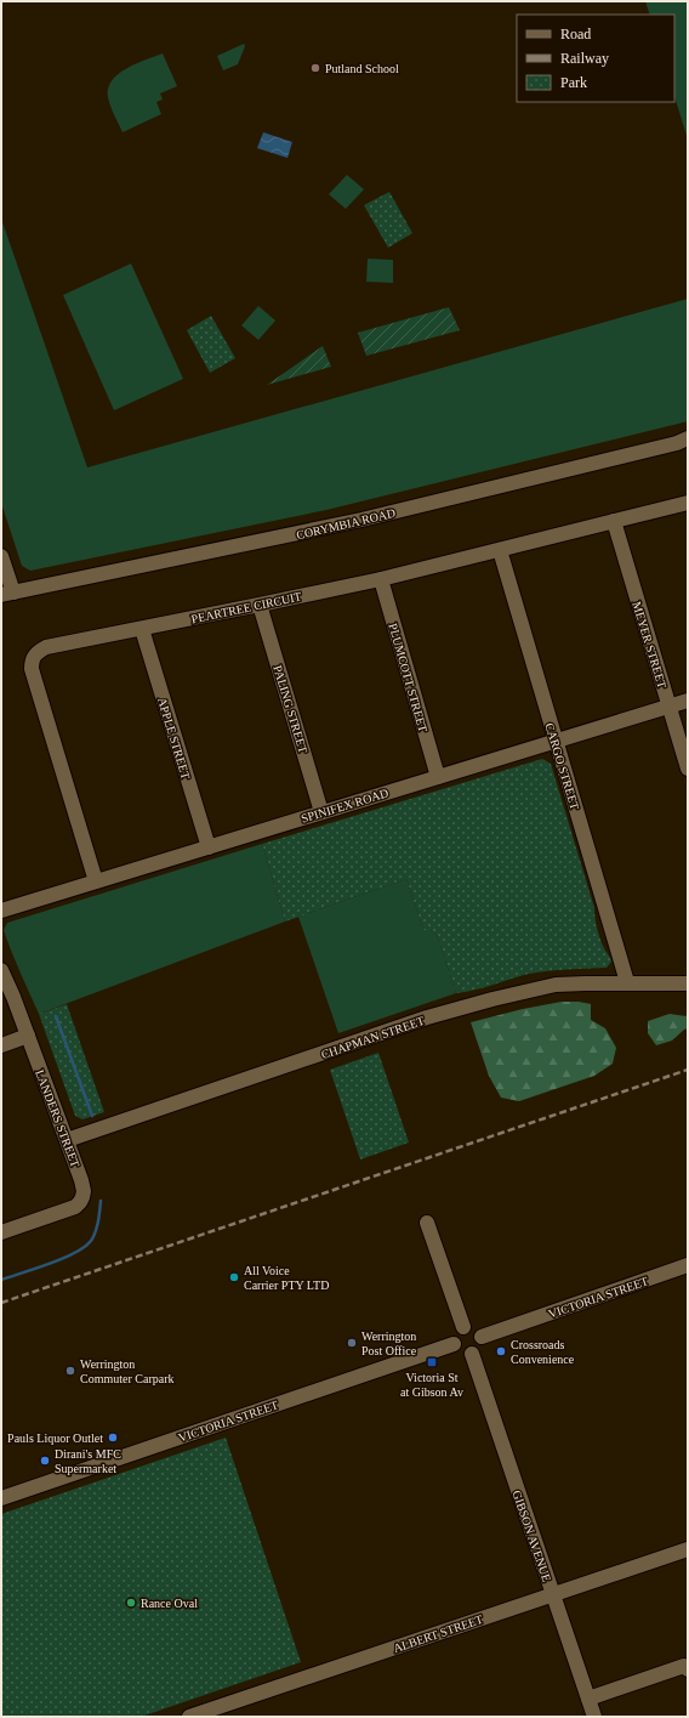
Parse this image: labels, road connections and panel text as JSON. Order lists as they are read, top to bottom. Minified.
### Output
{"streets":{"street":["CORYMBIA ROAD","PEARTREE CIRCUIT","MEYER STREET","PLUMCOTT STREET","PALING STREET","APPLE STREET","CARGO STREET","SPINIFEX ROAD","CHAPMAN STREET","LANDERS STREET","VICTORIA STREET","GIBSON AVENUE","ALBERT STREET"]},"crossings":[["PEARTREE CIRCUIT","MEYER STREET"],["PEARTREE CIRCUIT","PLUMCOTT STREET"],["PEARTREE CIRCUIT","PALING STREET"],["PEARTREE CIRCUIT","APPLE STREET"],["PEARTREE CIRCUIT","CARGO STREET"],["PEARTREE CIRCUIT","SPINIFEX ROAD"],["MEYER STREET","SPINIFEX ROAD"],["PLUMCOTT STREET","SPINIFEX ROAD"],["PALING STREET","SPINIFEX ROAD"],["APPLE STREET","SPINIFEX ROAD"],["CARGO STREET","SPINIFEX ROAD"],["CARGO STREET","CHAPMAN STREET"],["CHAPMAN STREET","LANDERS STREET"],["VICTORIA STREET","GIBSON AVENUE"],["GIBSON AVENUE","ALBERT STREET"]],"places":{"other":["Putland School","All Voice Carrier PTY LTD","Werrington Post Office","Crossroads Convenience","Werrington Commuter Carpark","Pauls Liquor Outlet","Dirani's MFC Supermarket","Rance Oval"],"transit":["Victoria St at Gibson Av"]},"legend":["Road","Railway","Park"]}
